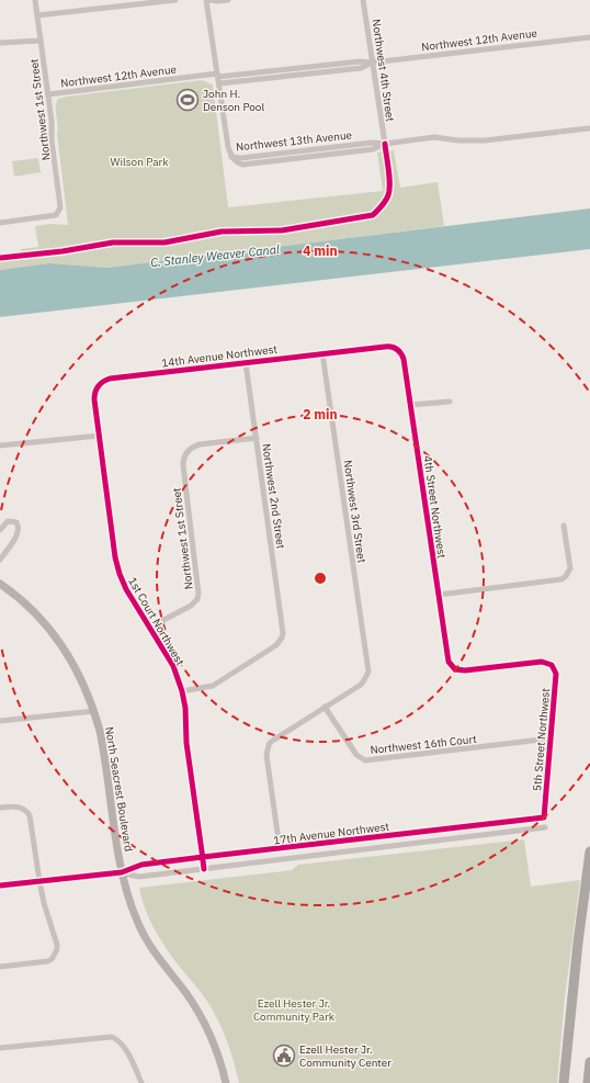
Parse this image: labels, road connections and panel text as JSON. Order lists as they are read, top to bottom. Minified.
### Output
{"streets":{"street":["Northwest 12th Avenue","Northwest 4th Street","Northwest 1st Street","Northwest 13th Avenue","14th Avenue Northwest","Northwest 2nd Street","4th Street Northwest","Northwest 3rd Street","1st Court Northwest","5th Street Northwest","Northwest 16th Court","North Seacrest Boulevard","17th Avenue Northwest"]},"crossings":[["Northwest 12th Avenue","Northwest 4th Street"],["Northwest 12th Avenue","Northwest 1st Street"],["Northwest 4th Street","Northwest 13th Avenue"],["Northwest 1st Street","Northwest 2nd Street"],["Northwest 1st Street","1st Court Northwest"],["14th Avenue Northwest","Northwest 2nd Street"],["14th Avenue Northwest","4th Street Northwest"],["14th Avenue Northwest","Northwest 3rd Street"],["14th Avenue Northwest","1st Court Northwest"],["Northwest 2nd Street","1st Court Northwest"],["4th Street Northwest","5th Street Northwest"],["Northwest 3rd Street","Northwest 16th Court"],["1st Court Northwest","17th Avenue Northwest"],["5th Street Northwest","Northwest 16th Court"],["5th Street Northwest","17th Avenue Northwest"],["North Seacrest Boulevard","17th Avenue Northwest"]],"water":["C. Stanley Weaver Canal"],"parks":["Wilson Park","Ezell Hester Jr. Community Park"],"places":{"sports":["John H. Denson Pool"],"public building":["Ezell Hester Jr. Community Center"]},"rings":["4 min","2 min"]}
